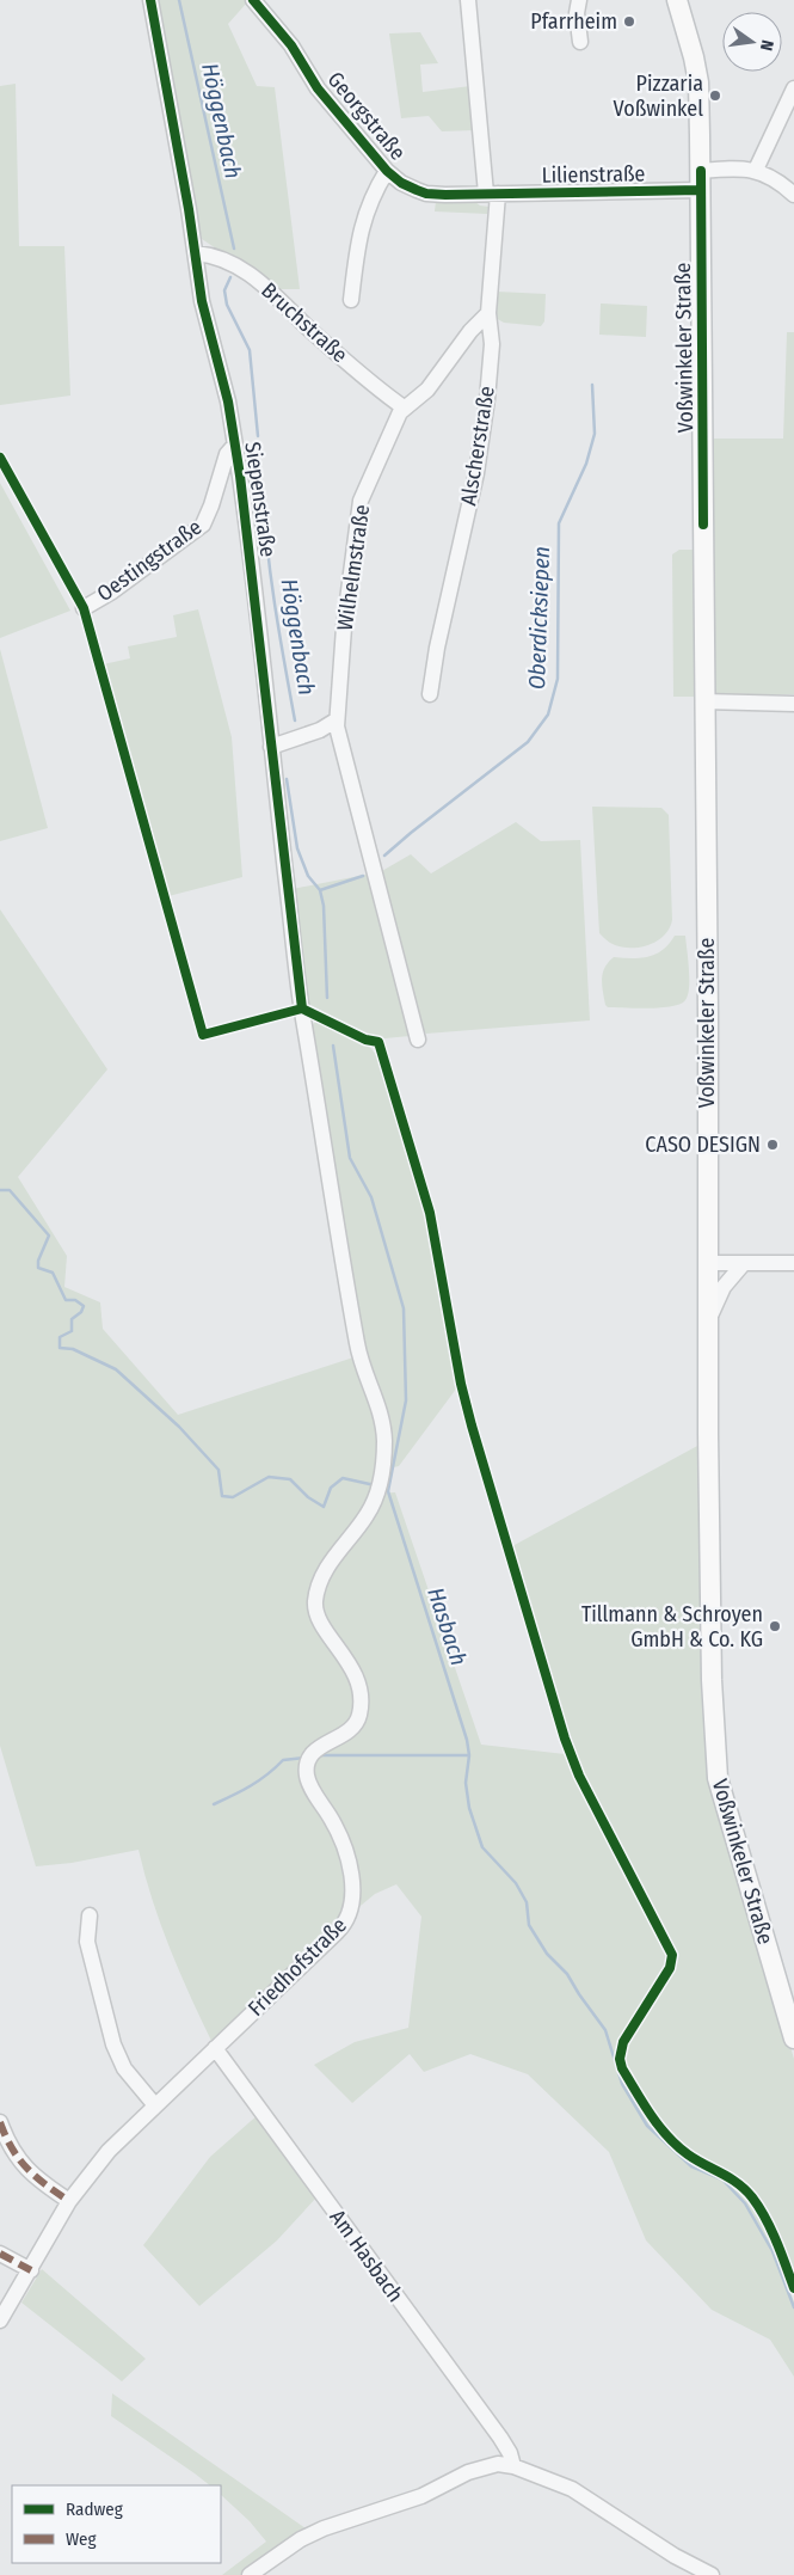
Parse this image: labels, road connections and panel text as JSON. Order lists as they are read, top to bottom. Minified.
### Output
{"streets":{"main road":["Voßwinkeler Straße"],"street":["Georgstraße","Lilienstraße","Bruchstraße","Alscherstraße","Siepenstraße","Oestingstraße","Wilhelmstraße","Friedhofstraße","Am Hasbach"]},"crossings":[["Georgstraße","Lilienstraße"],["Georgstraße","Alscherstraße"],["Lilienstraße","Voßwinkeler Straße"],["Lilienstraße","Alscherstraße"],["Bruchstraße","Siepenstraße"],["Bruchstraße","Wilhelmstraße"],["Alscherstraße","Wilhelmstraße"],["Siepenstraße","Oestingstraße"],["Siepenstraße","Friedhofstraße"],["Friedhofstraße","Am Hasbach"]],"water":["Höggenbach","Oberdicksiepen","Hasbach"],"places":["Pfarrheim","Pizzaria Voßwinkel","CASO DESIGN","Tillmann & Schroyen GmbH & Co. KG"],"legend":["Radweg","Weg"],"north":"right"}
